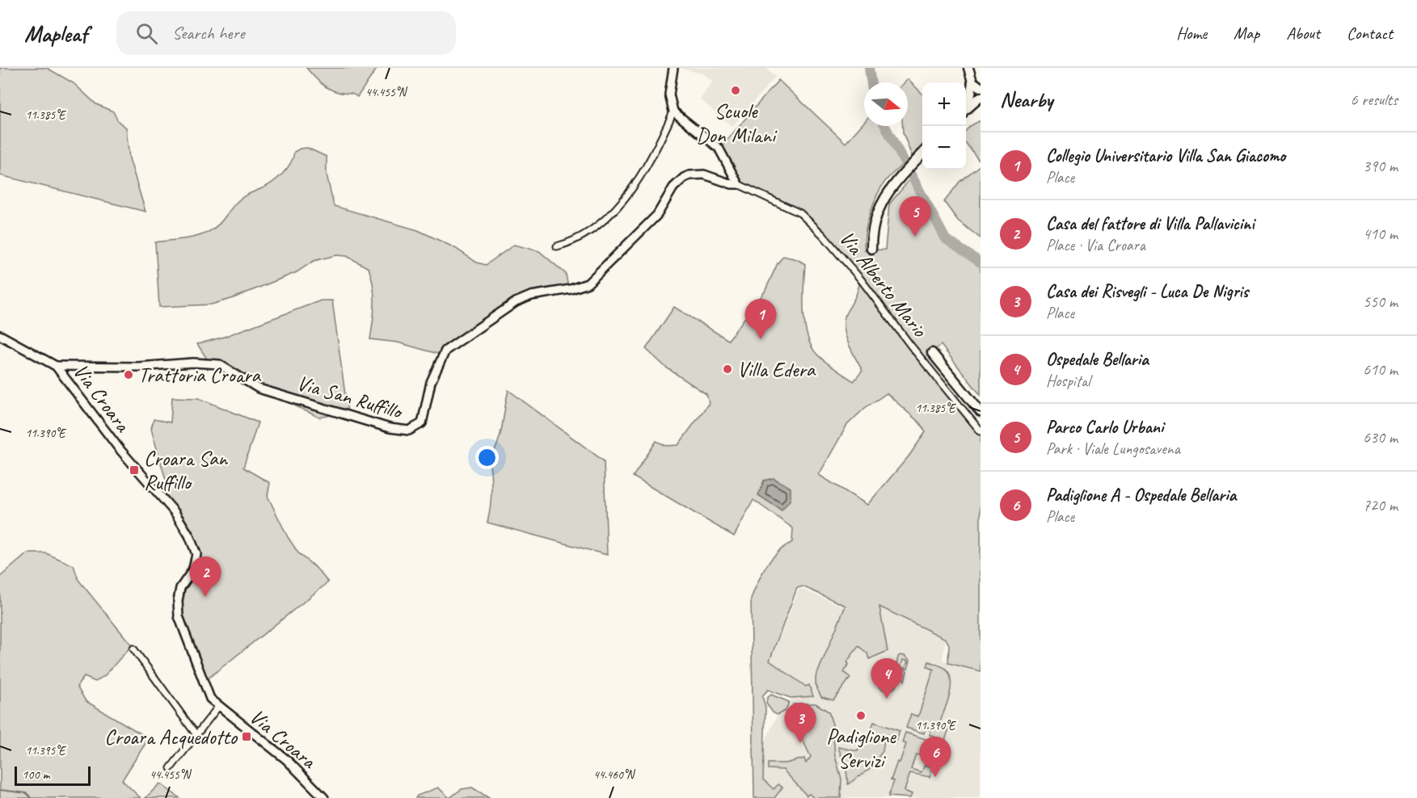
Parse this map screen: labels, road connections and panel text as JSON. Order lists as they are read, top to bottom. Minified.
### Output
{"streets":{"street":["Via Alberto Mario","Via San Ruffillo","Via Croara"]},"crossings":[["Via Alberto Mario","Via San Ruffillo"],["Via San Ruffillo","Via Croara"]],"places":{"other":["Scuole Don Milani","Villa Edera","Trattoria Croara","Padiglione Servizi"],"transit":["Croara San Ruffillo","Croara Acquedotto"]},"scale_bar":"100 m","north":"right","page":{"header":"Mapleaf","search":"Search here","nav":["Home","Map","About","Contact"],"heading":["Nearby","6 results"],"map_buttons":["+","−"],"list":[{"mark":"1","name":"Collegio Universitario Villa San Giacomo","note":"Place","value":"390 m"},{"mark":"2","name":"Casa del fattore di Villa Pallavicini","note":"Place · Via Croara","value":"410 m"},{"mark":"3","name":"Casa dei Risvegli - Luca De Nigris","note":"Place","value":"550 m"},{"mark":"4","name":"Ospedale Bellaria","note":"Hospital","value":"610 m"},{"mark":"5","name":"Parco Carlo Urbani","note":"Park · Viale Lungosavena","value":"630 m"},{"mark":"6","name":"Padiglione A - Ospedale Bellaria","note":"Place","value":"720 m"}],"pins":["5","1","2","4","3","6"],"scale":"100 m"},"coordinates":["44.455°N","11.385°E","11.390°E","11.395°E","44.460°N"]}
